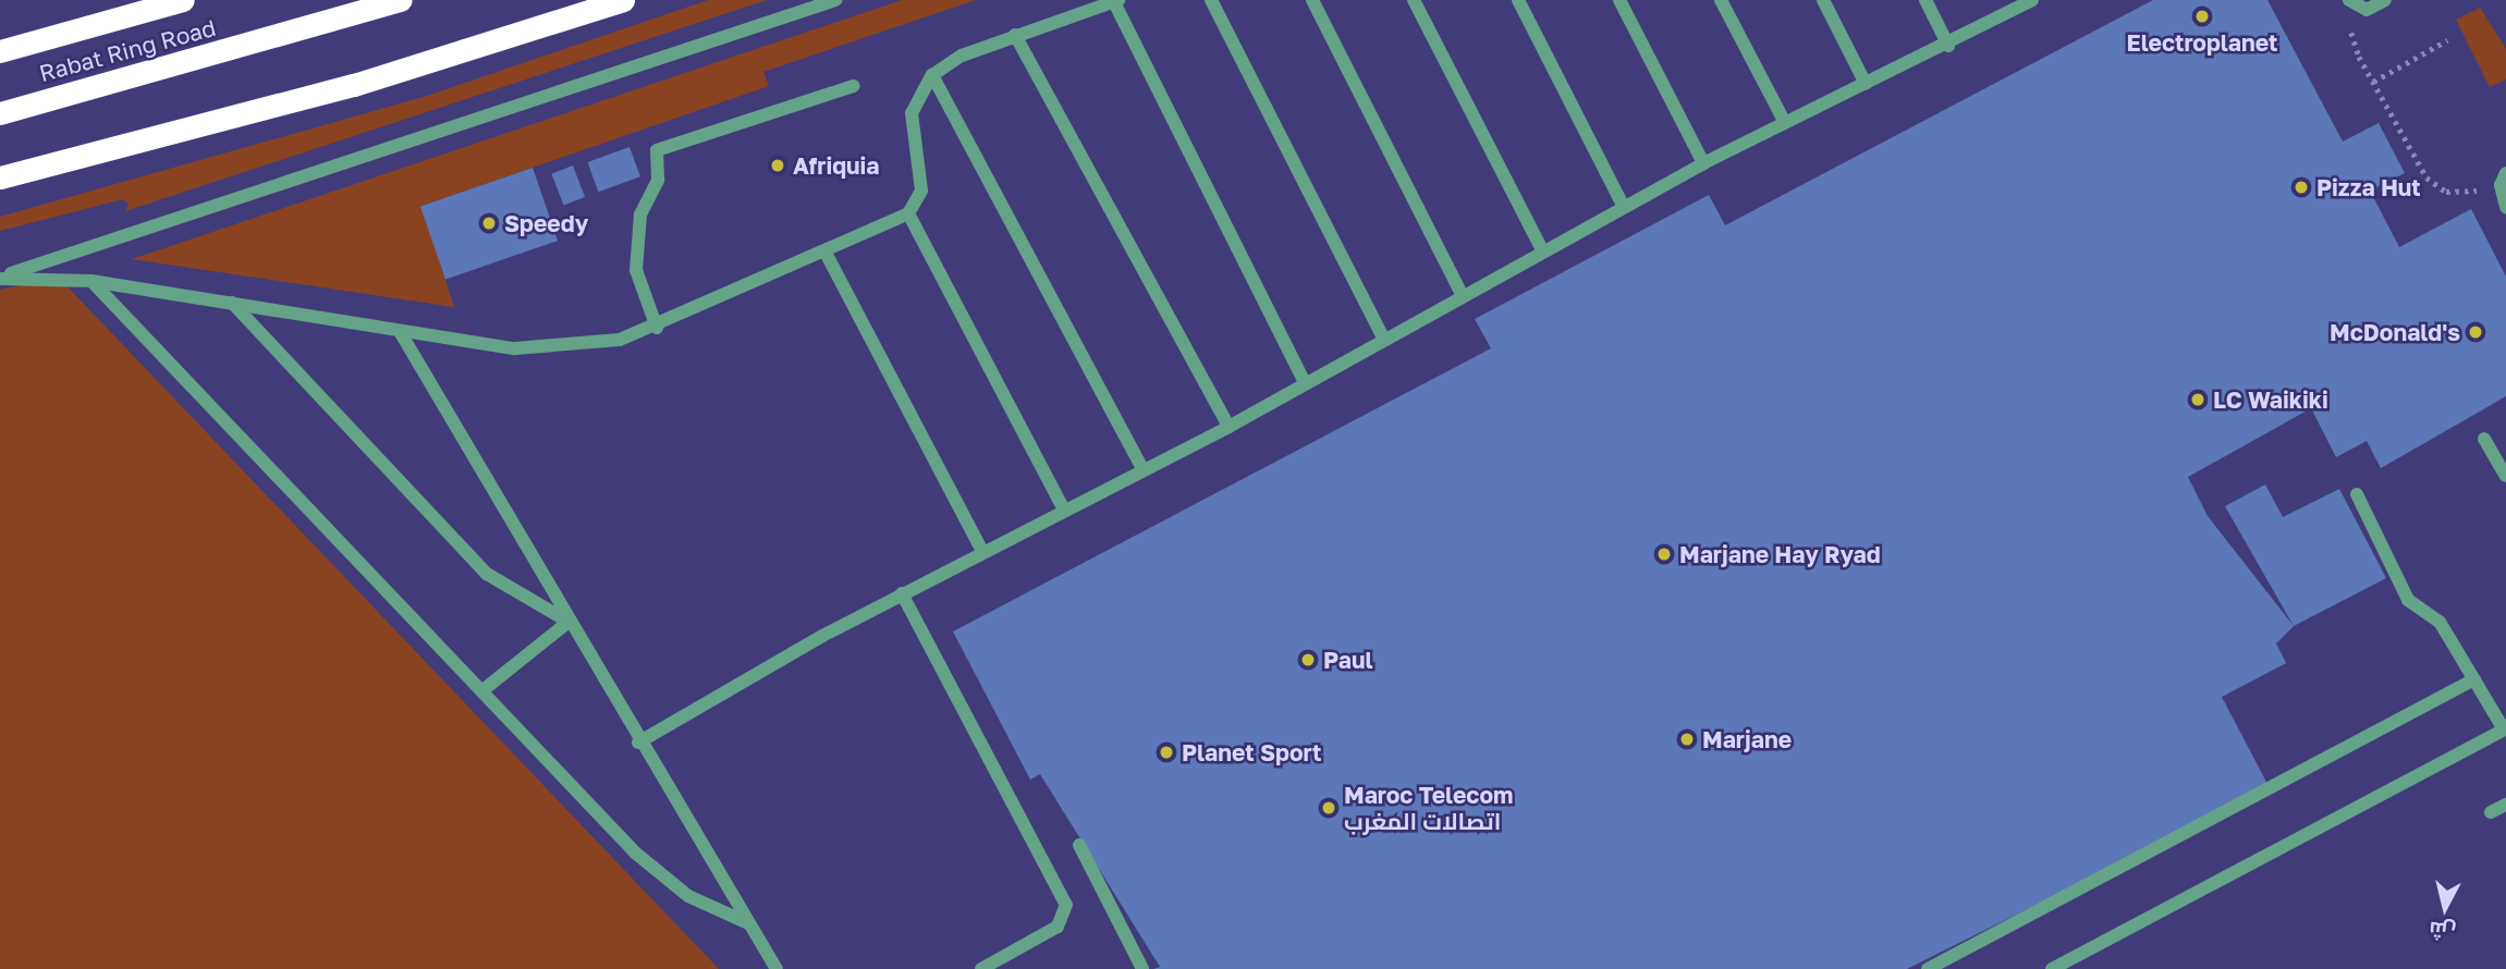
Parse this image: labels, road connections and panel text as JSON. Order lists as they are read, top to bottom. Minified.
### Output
{"streets":{"highway":["Rabat Ring Road"]},"places":["Electroplanet","Afriquia","Pizza Hut","Speedy","McDonald's","LC Waikiki","Marjane Hay Ryad","Paul","Marjane","Planet Sport","Maroc Telecom اتصالات المغرب"],"north":"bottom"}
